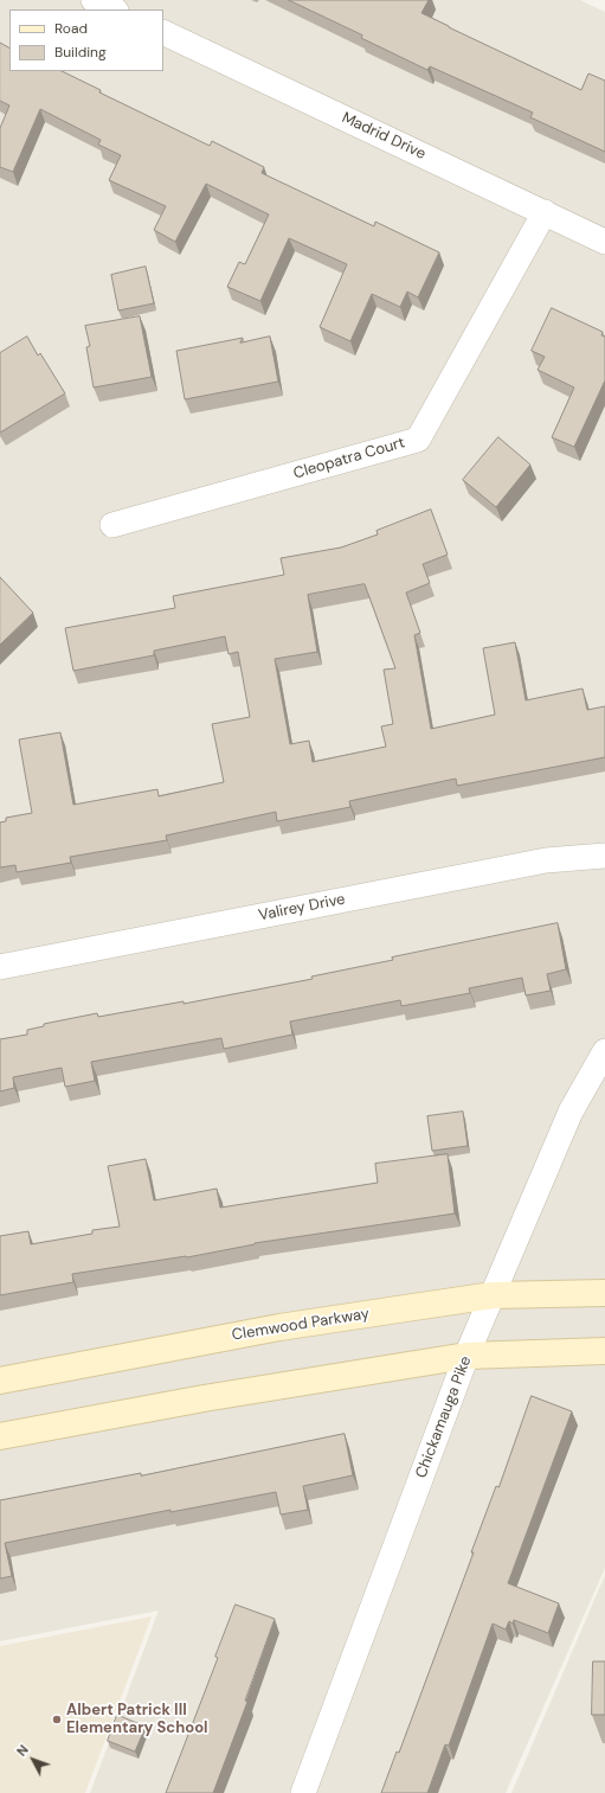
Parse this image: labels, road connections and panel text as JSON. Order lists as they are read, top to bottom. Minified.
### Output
{"streets":{"street":["Madrid Drive","Cleopatra Court","Valirey Drive","Clemwood Parkway","Chickamauga Pike"]},"crossings":[["Madrid Drive","Cleopatra Court"],["Clemwood Parkway","Chickamauga Pike"]],"places":["Albert Patrick III Elementary School"],"legend":["Road","Building"],"north":"top left"}
